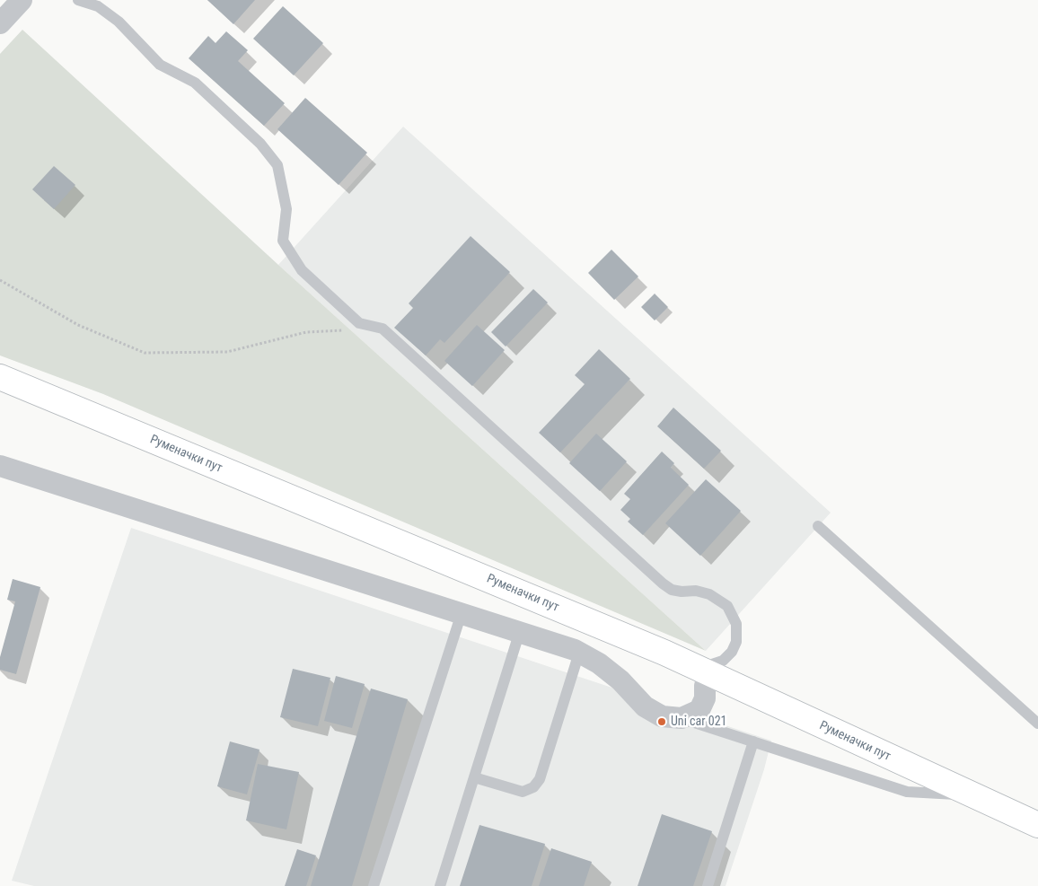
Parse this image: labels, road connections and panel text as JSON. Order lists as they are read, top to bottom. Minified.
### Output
{"streets":{"main road":["Руменачки пут"]},"places":["Uni car 021"]}
